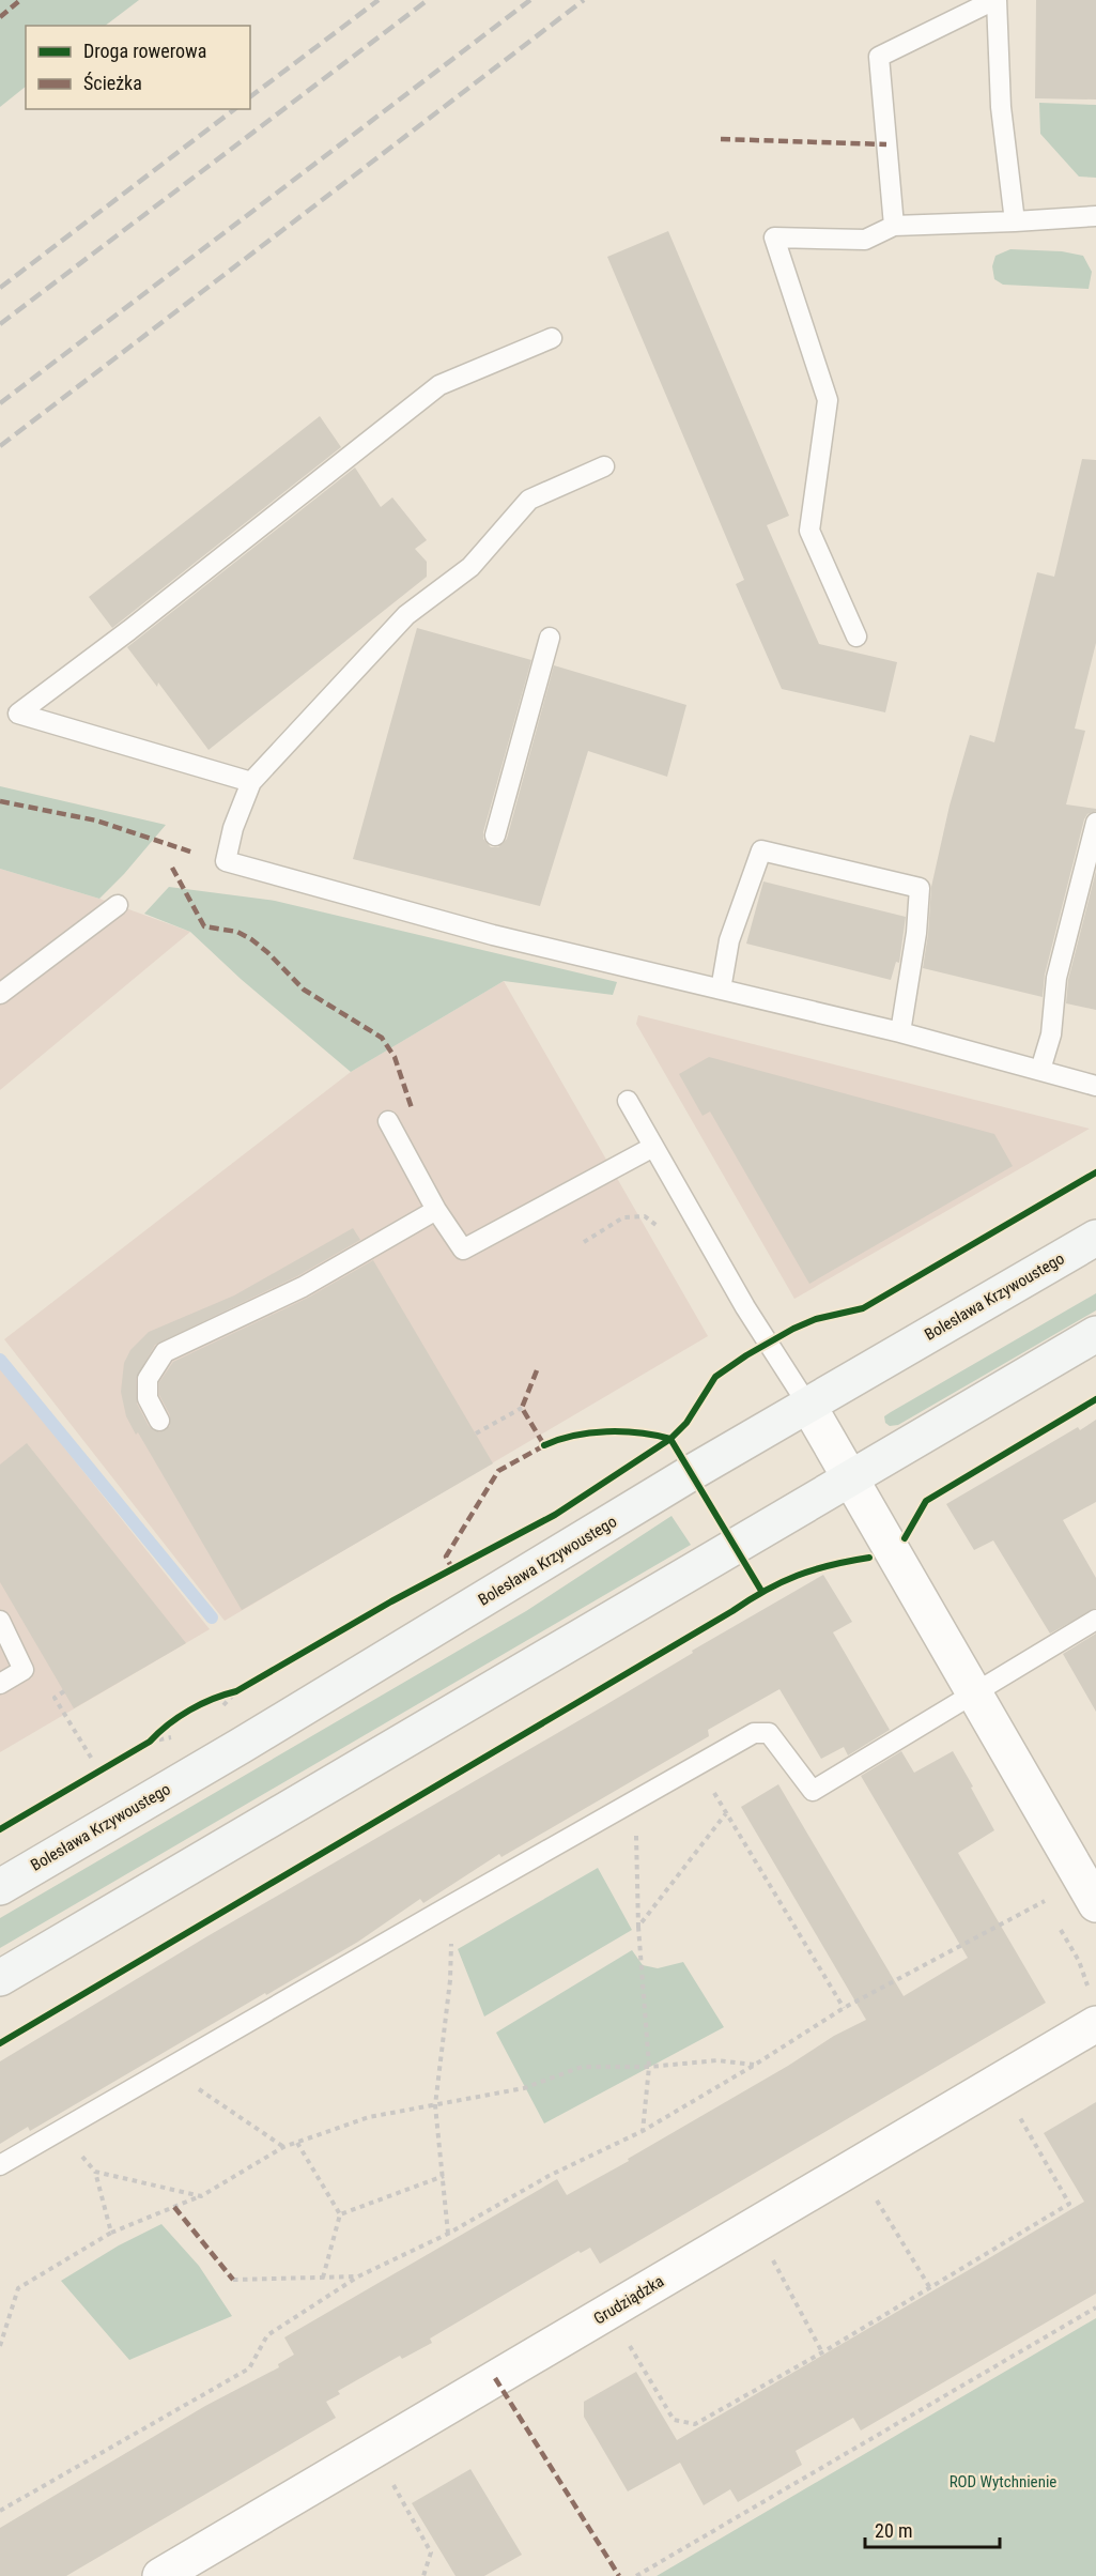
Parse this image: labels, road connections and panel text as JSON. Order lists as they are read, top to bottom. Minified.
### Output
{"streets":{"main road":["Bolesława Krzywoustego"],"street":["Grudziądzka"]},"parks":["ROD Wytchnienie"],"legend":["Droga rowerowa","Ścieżka"],"scale_bar":"20 m"}
